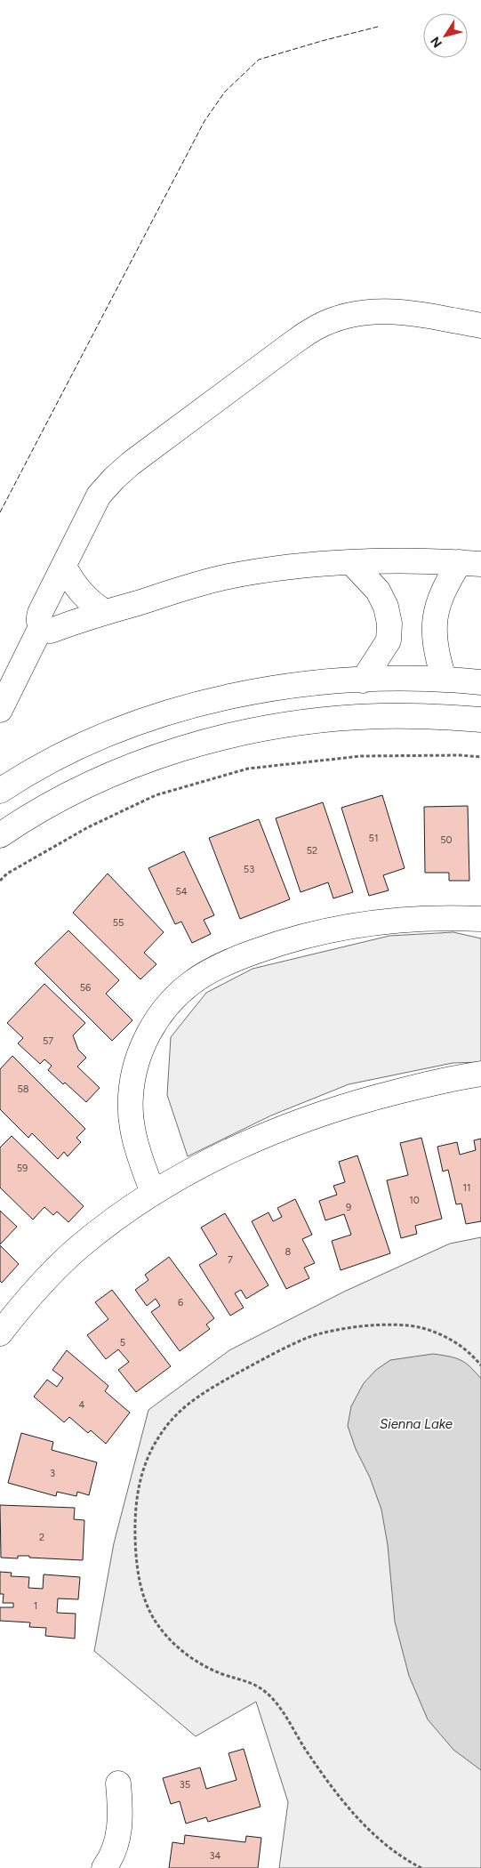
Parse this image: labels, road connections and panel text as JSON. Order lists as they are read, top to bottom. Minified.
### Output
{"water":["Sienna Lake"],"house_numbers":["51","50","52","53","54","55","56","57","58","59","11","10","9","8","7","6","5","4","3","2","1","35","34"],"north":"bottom left"}
